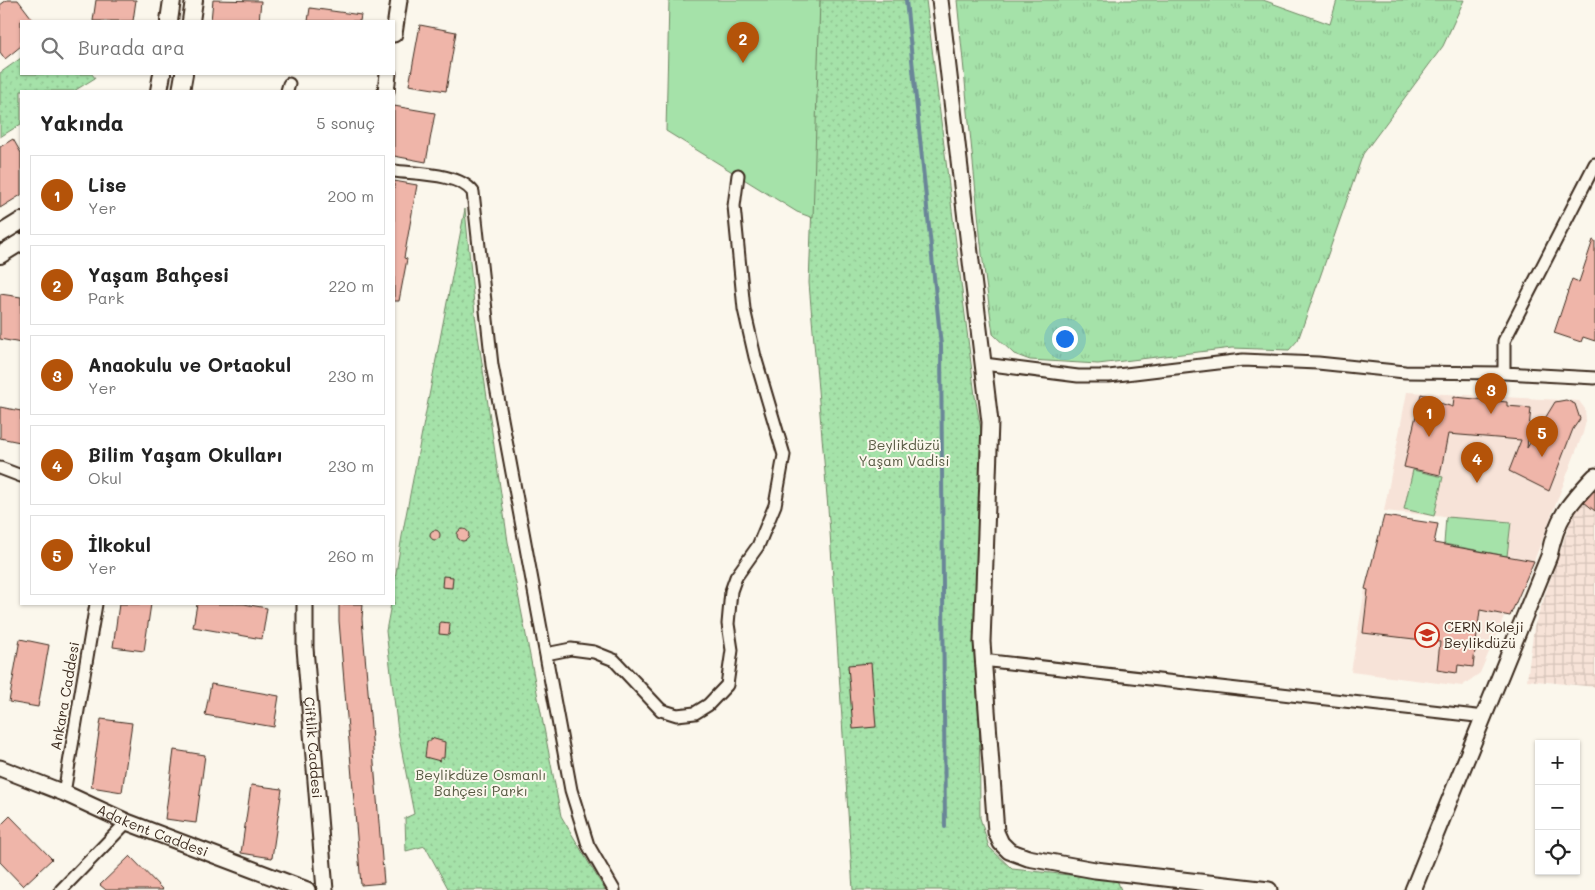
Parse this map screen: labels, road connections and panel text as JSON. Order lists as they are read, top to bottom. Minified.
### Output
{"streets":{"street":["Ankara Caddesi","Çiftlik Caddesi","Adakent Caddesi"]},"crossings":[["Ankara Caddesi","Adakent Caddesi"]],"parks":["Beylikdüzü Yaşam Vadisi","Beylikdüze Osmanlı Bahçesi Parkı"],"places":{"school or university":["CERN Koleji Beylikdüzü"]},"page":{"search":"Burada ara","pins":["2","3","1","5","4"],"heading":["Yakında","5 sonuç"],"list":[{"mark":"1","name":"Lise","note":"Yer","value":"200 m"},{"mark":"2","name":"Yaşam Bahçesi","note":"Park","value":"220 m"},{"mark":"3","name":"Anaokulu ve Ortaokul","note":"Yer","value":"230 m"},{"mark":"4","name":"Bilim Yaşam Okulları","note":"Okul","value":"230 m"},{"mark":"5","name":"İlkokul","note":"Yer","value":"260 m"}],"map_buttons":["+","−"]}}
